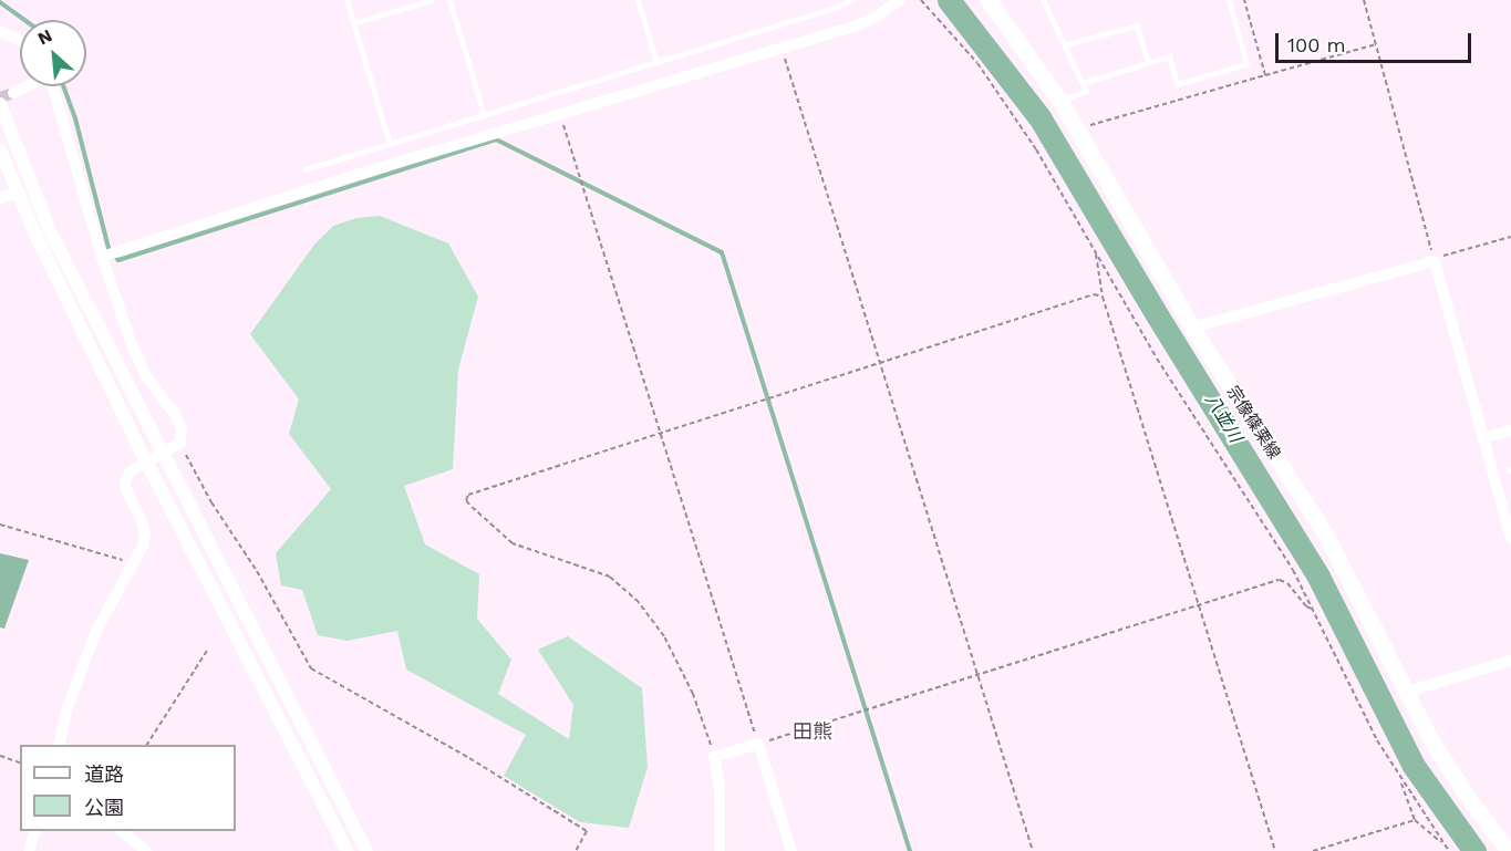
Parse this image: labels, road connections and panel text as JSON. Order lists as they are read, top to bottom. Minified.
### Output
{"streets":{"main road":["宗像篠栗線"]},"districts":["田熊"],"water":["八並川"],"legend":["道路","公園"],"scale_bar":"100 m","north":"top left"}
